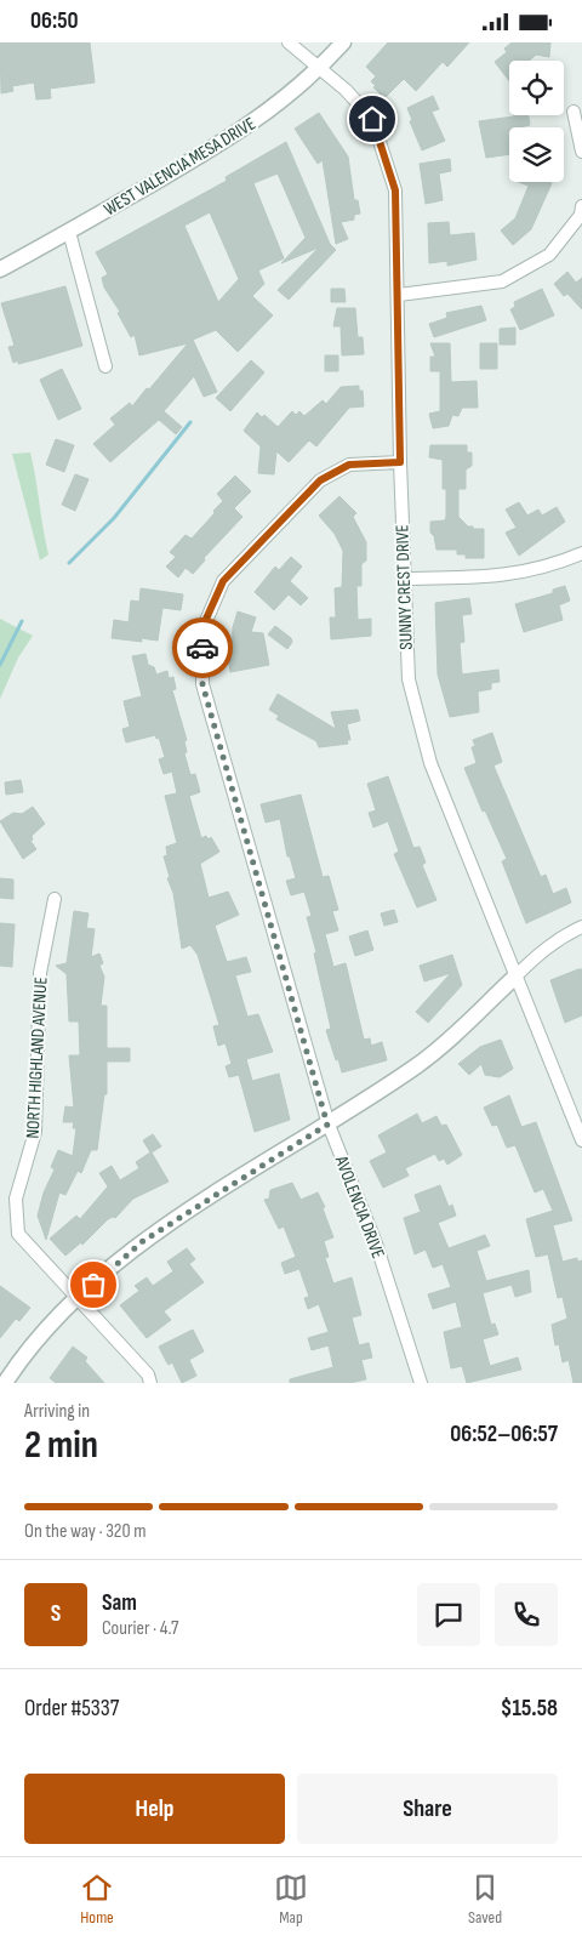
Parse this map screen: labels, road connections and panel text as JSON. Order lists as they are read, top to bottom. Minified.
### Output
{"streets":{"street":["WEST VALENCIA MESA DRIVE","SUNNY CREST DRIVE","NORTH HIGHLAND AVENUE","AVOLENCIA DRIVE"]},"crossings":[["WEST VALENCIA MESA DRIVE","SUNNY CREST DRIVE"],["SUNNY CREST DRIVE","AVOLENCIA DRIVE"]],"page":{"status":"06:50","heading":["2 min","Arriving in","06:52–06:57"],"panel":["Sam","Courier · 4.7","Order #5337","$15.58"],"bar":"On the way · 320 m","round":"S","buttons":["Help","Share"],"tabs":["Home","Map","Saved"]}}
